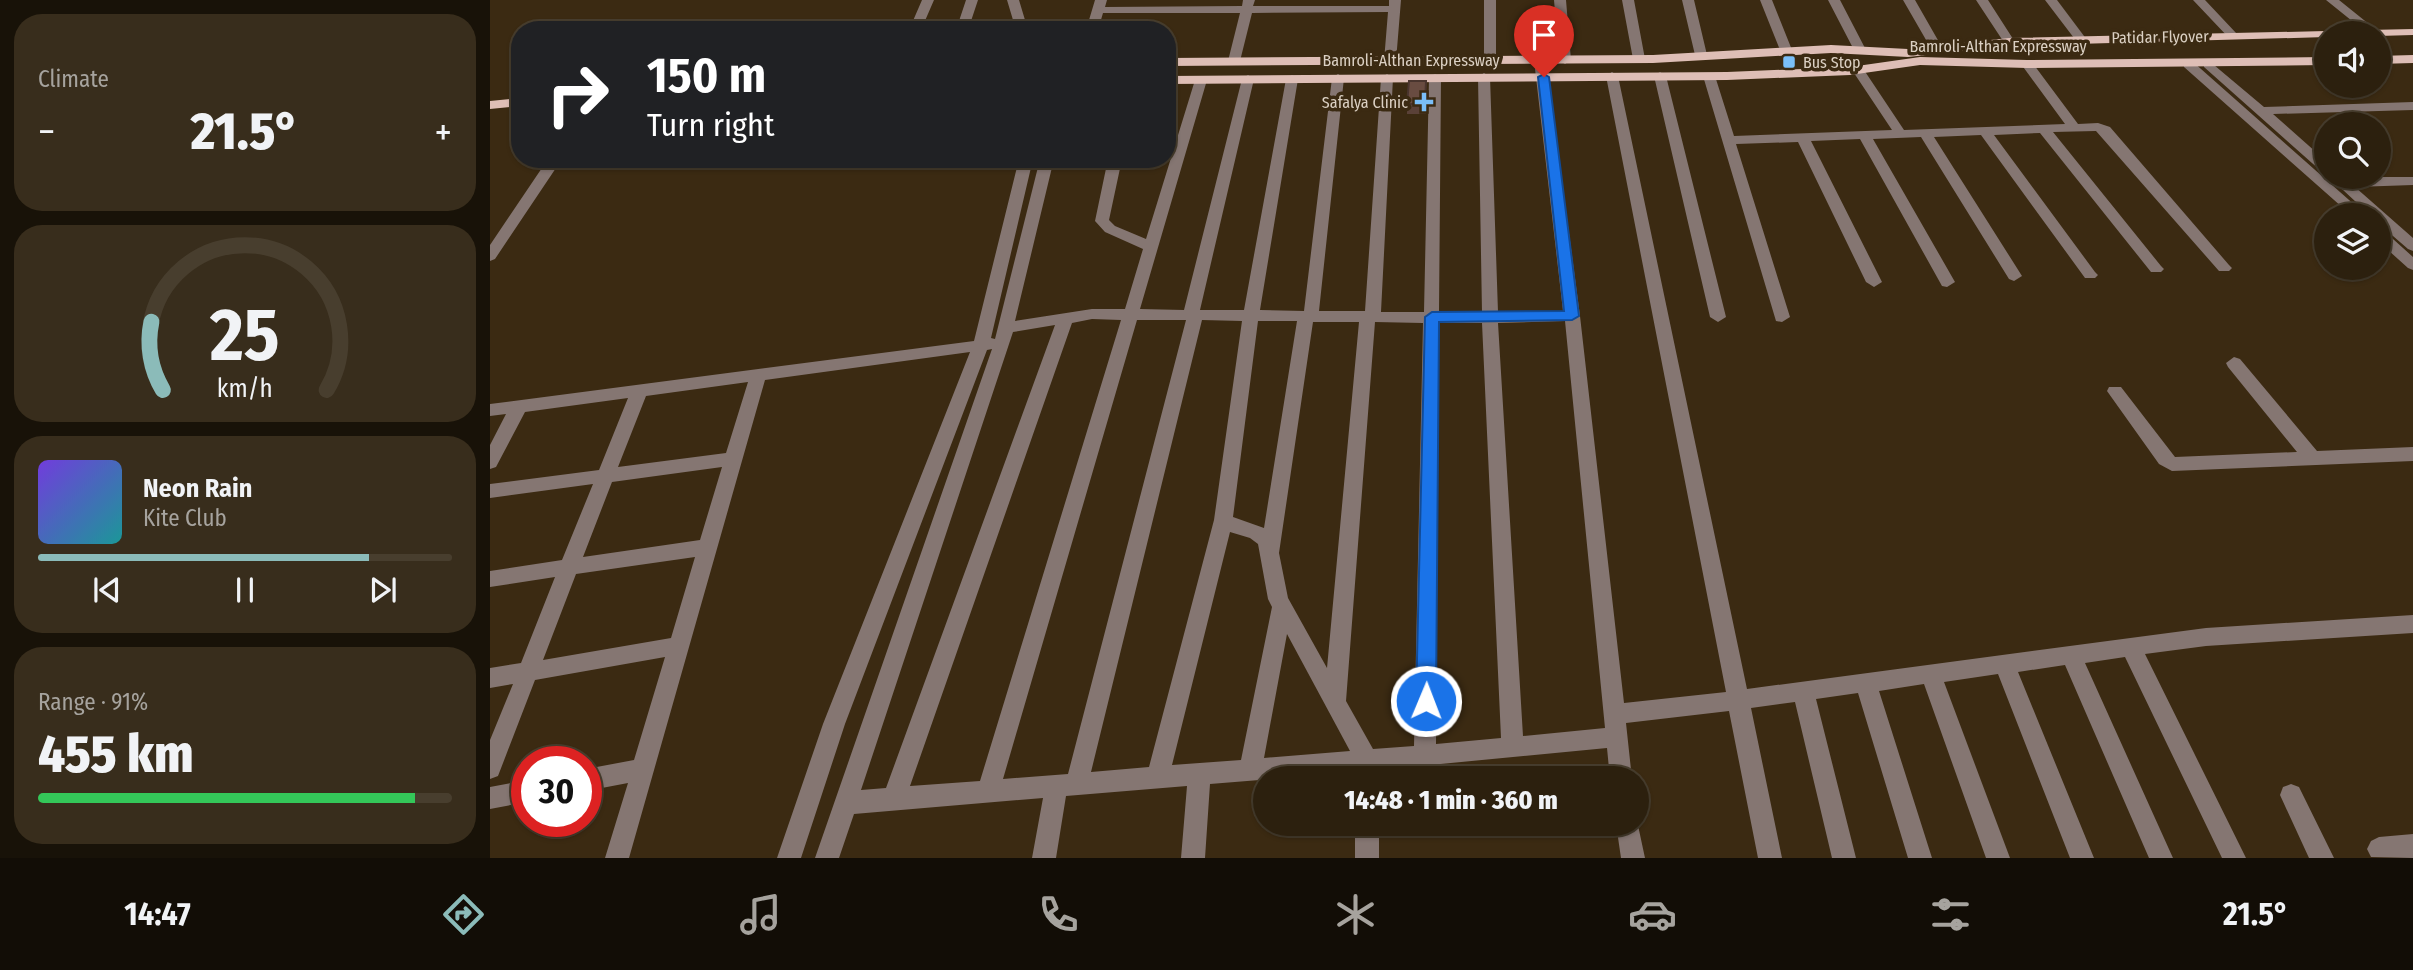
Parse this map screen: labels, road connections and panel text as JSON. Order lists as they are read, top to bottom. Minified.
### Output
{"streets":{"main road":["Patidar Flyover","Bamroli-Althan Expressway"]},"crossings":[["Patidar Flyover","Bamroli-Althan Expressway"]],"places":{"transit":["Bus Stop"],"health":["Safalya Clinic"]},"page":{"tile":["Climate",["Range · 91%","455 km"]],"turn":["150 m","Turn right"],"heat":["−","21.5°","+"],"song":["Neon Rain","Kite Club"],"limit":"30","trip":"14:48 · 1 min · 360 m","tabs":["14:47","21.5°"],"gauge":["25","km/h"]}}
